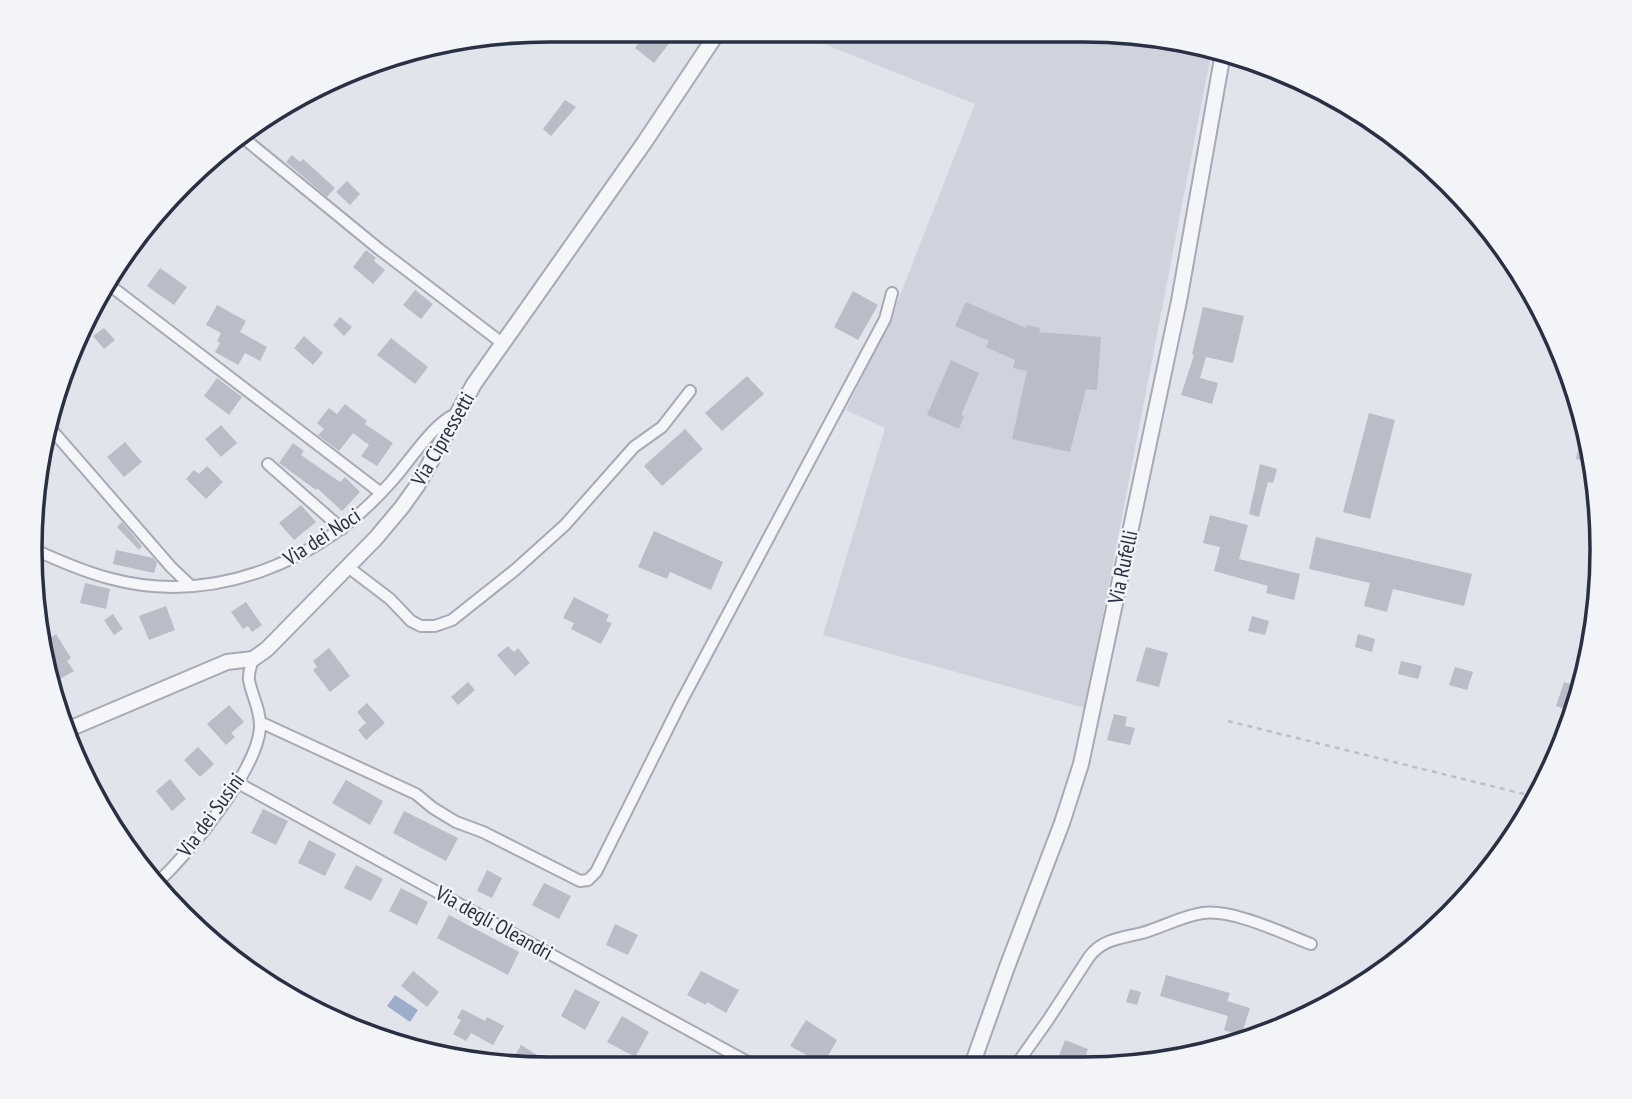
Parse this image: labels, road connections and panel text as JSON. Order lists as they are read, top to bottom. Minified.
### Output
{"streets":{"street":["Via Cipressetti","Via dei Noci","Via Rufelli","Via dei Susini","Via degli Oleandri"]},"crossings":[["Via Cipressetti","Via dei Noci"],["Via Cipressetti","Via dei Susini"],["Via dei Susini","Via degli Oleandri"]]}
